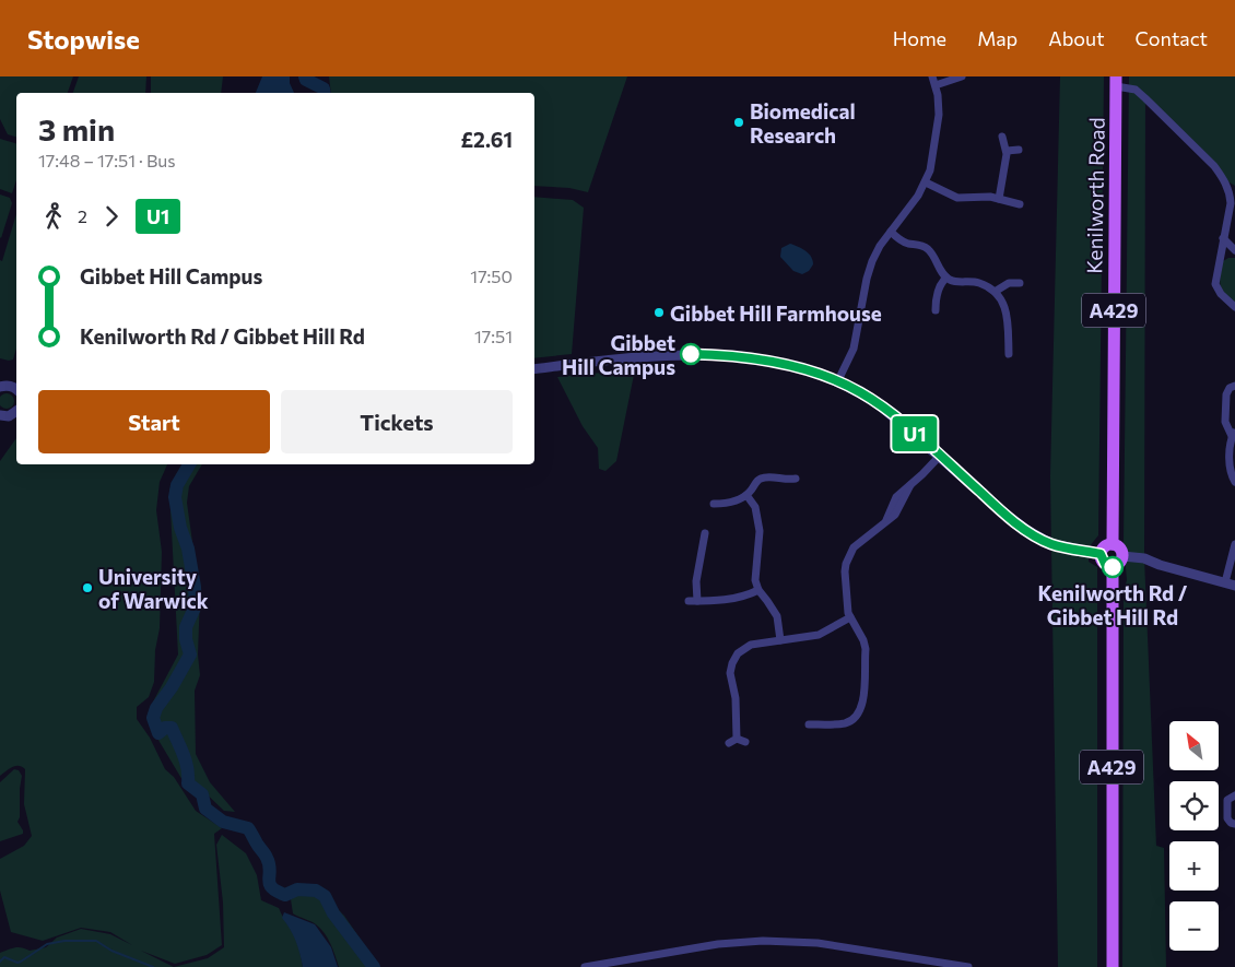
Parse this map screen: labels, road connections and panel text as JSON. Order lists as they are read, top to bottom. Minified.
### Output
{"streets":{"main road":["Kenilworth Road","A429"]},"crossings":[["Kenilworth Road","A429"]],"places":["Biomedical Research","Gibbet Hill Farmhouse","Gibbet Hill Campus","Kenilworth Rd / Gibbet Hill Rd","University of Warwick"],"lines":["bus line U1"],"north":"top left","page":{"header":"Stopwise","nav":["Home","Map","About","Contact"],"on_map":"U1","heading":["3 min","17:48 – 17:51 · Bus","£2.61"],"legs":["2","U1"],"list":[{"name":"Gibbet Hill Campus","value":"17:50"},{"name":"Kenilworth Rd / Gibbet Hill Rd","value":"17:51"}],"buttons":["Start","Tickets"],"map_buttons":["+","−"]}}
